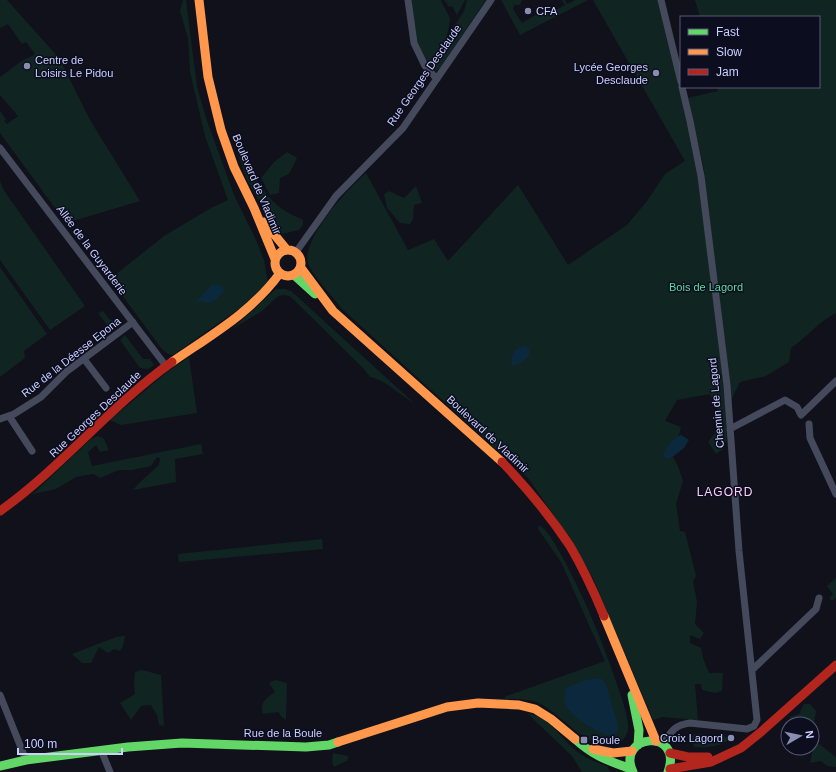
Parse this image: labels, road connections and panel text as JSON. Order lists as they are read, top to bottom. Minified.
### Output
{"streets":{"street":["Rue Georges Desclaude","Boulevard de Vladimir","Allée de la Guyarderie","Rue de la Déesse Epona","Chemin de Lagord","Rue de la Boule"]},"crossings":[["Rue Georges Desclaude","Boulevard de Vladimir"],["Rue Georges Desclaude","Allée de la Guyarderie"],["Boulevard de Vladimir","Chemin de Lagord"],["Boulevard de Vladimir","Rue de la Boule"],["Allée de la Guyarderie","Rue de la Déesse Epona"],["Chemin de Lagord","Rue de la Boule"]],"districts":["LAGORD"],"parks":["Bois de Lagord"],"places":{"other":["CFA","Centre de Loisirs Le Pidou","Lycée Georges Desclaude","Croix Lagord"],"transit":["Boule"]},"legend":["Fast","Slow","Jam"],"scale_bar":"100 m","north":"right"}
